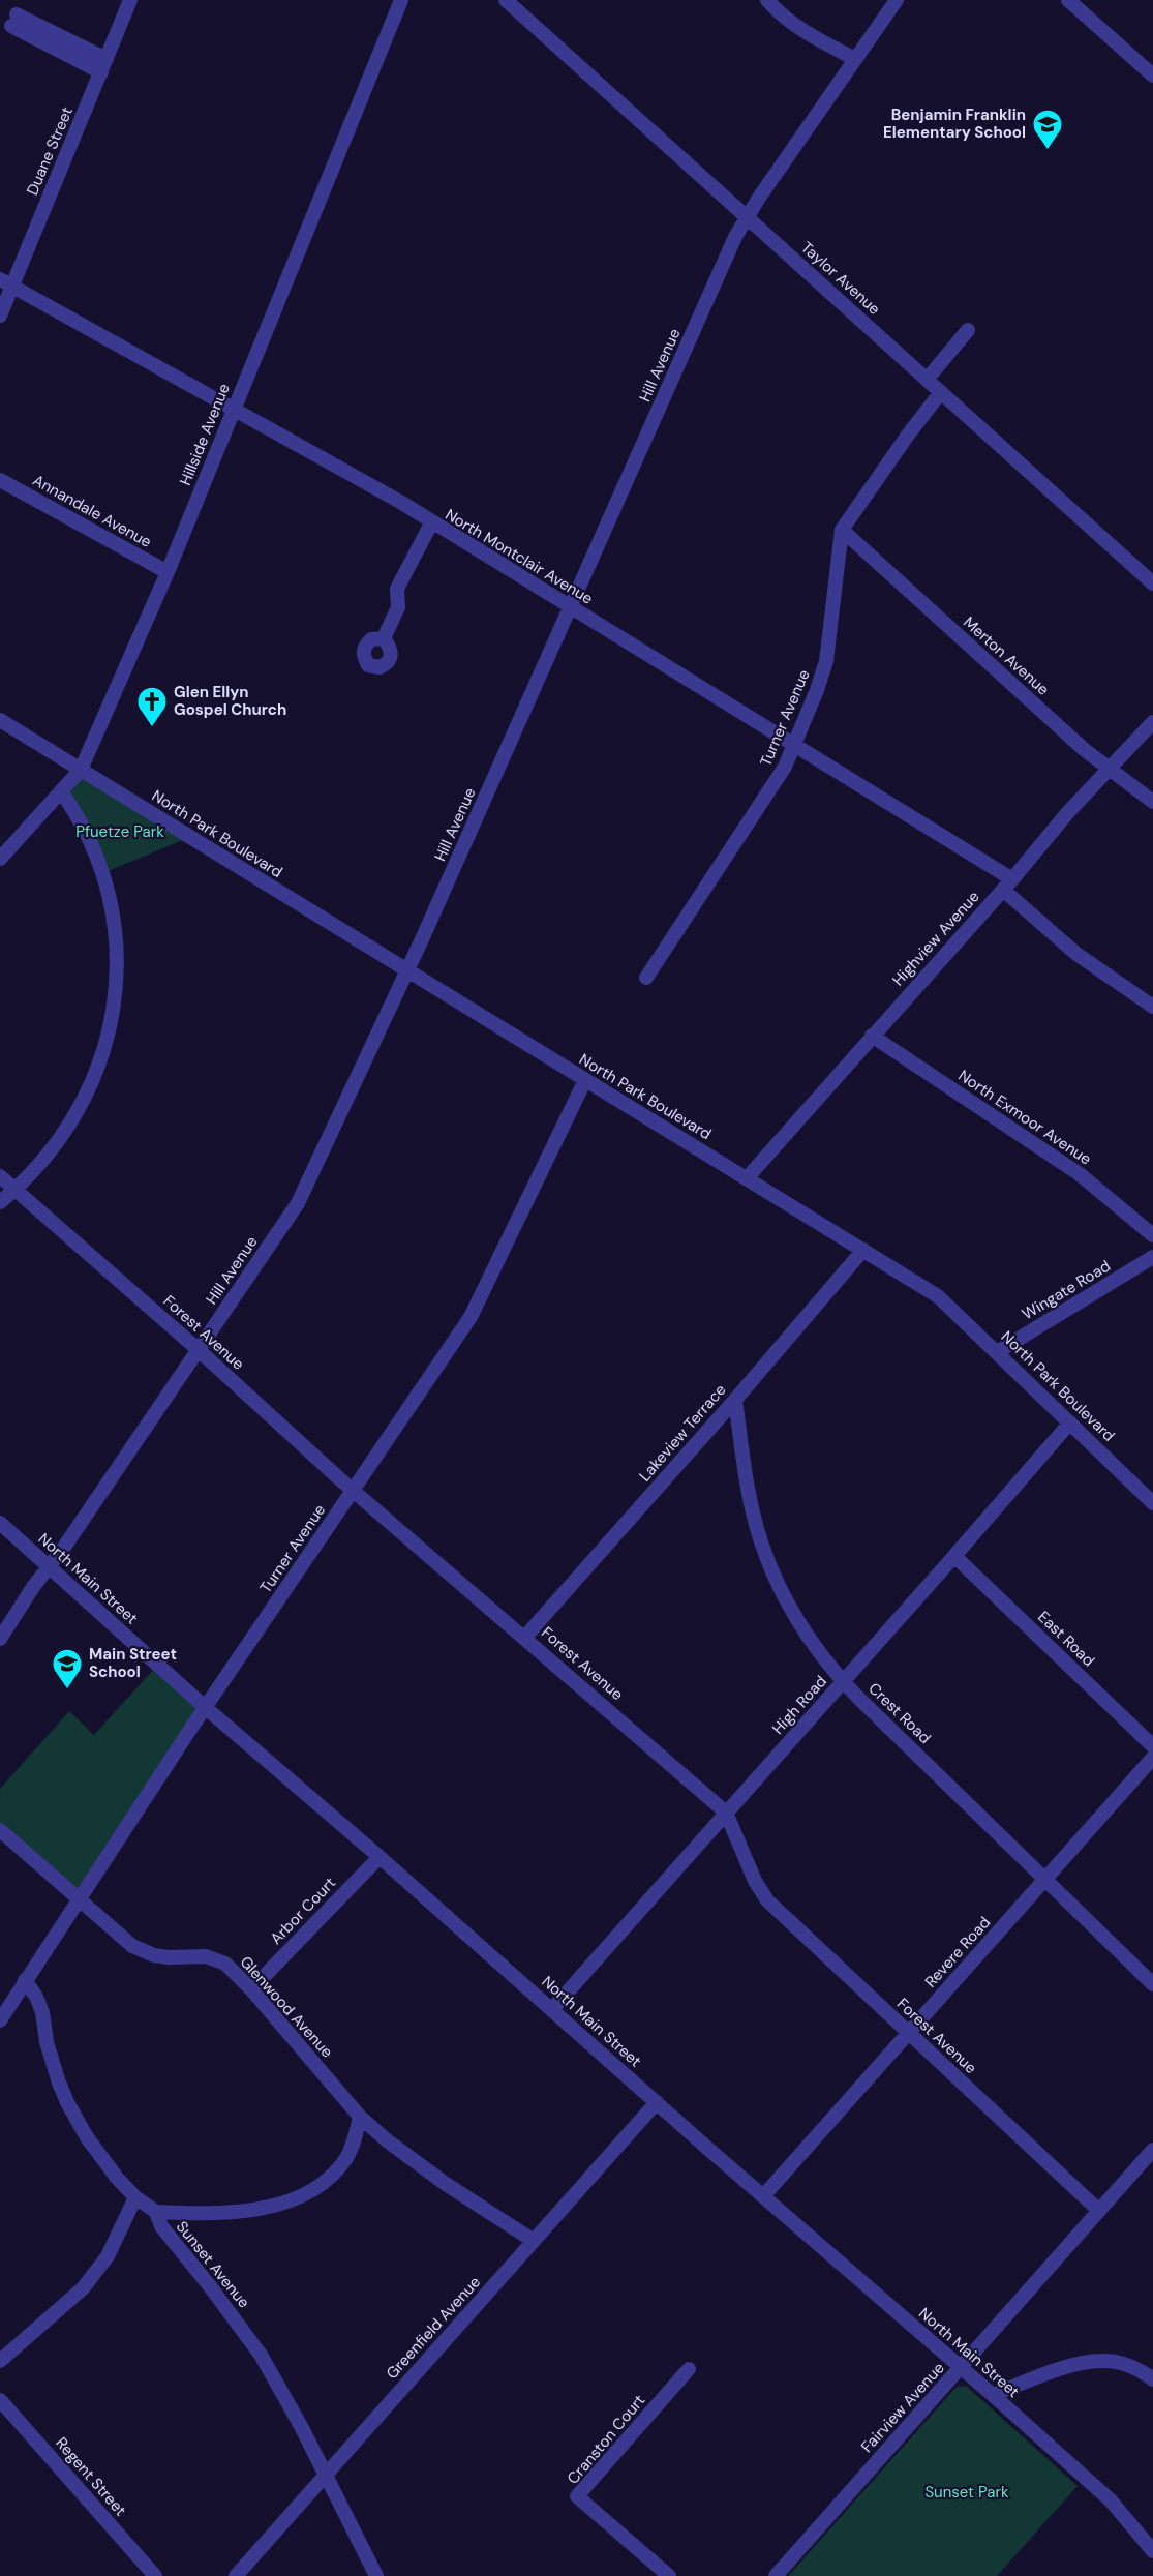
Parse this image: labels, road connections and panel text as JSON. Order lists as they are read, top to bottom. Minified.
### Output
{"streets":{"street":["Duane Street","Taylor Avenue","Hill Avenue","Hillside Avenue","Annandale Avenue","North Montclair Avenue","Merton Avenue","Turner Avenue","North Park Boulevard","Highview Avenue","North Exmoor Avenue","Wingate Road","Forest Avenue","Lakeview Terrace","North Main Street","East Road","High Road","Crest Road","Arbor Court","Revere Road","Glenwood Avenue","Sunset Avenue","Greenfield Avenue","Fairview Avenue","Cranston Court","Regent Street"]},"crossings":[["Duane Street","North Montclair Avenue"],["Taylor Avenue","Hill Avenue"],["Taylor Avenue","Turner Avenue"],["Hill Avenue","North Montclair Avenue"],["Hill Avenue","North Park Boulevard"],["Hill Avenue","Forest Avenue"],["Hill Avenue","North Main Street"],["Hillside Avenue","Annandale Avenue"],["Hillside Avenue","North Montclair Avenue"],["Hillside Avenue","North Park Boulevard"],["North Montclair Avenue","Turner Avenue"],["North Montclair Avenue","Highview Avenue"],["Merton Avenue","Turner Avenue"],["Merton Avenue","Highview Avenue"],["Turner Avenue","North Park Boulevard"],["Turner Avenue","Forest Avenue"],["Turner Avenue","North Main Street"],["Turner Avenue","Glenwood Avenue"],["Turner Avenue","Sunset Avenue"],["North Park Boulevard","Highview Avenue"],["North Park Boulevard","Wingate Road"],["North Park Boulevard","Lakeview Terrace"],["North Park Boulevard","High Road"],["Highview Avenue","North Exmoor Avenue"],["Forest Avenue","Lakeview Terrace"],["Forest Avenue","High Road"],["Forest Avenue","Revere Road"],["Forest Avenue","Fairview Avenue"],["Lakeview Terrace","Crest Road"],["North Main Street","High Road"],["North Main Street","Arbor Court"],["North Main Street","Revere Road"],["North Main Street","Greenfield Avenue"],["North Main Street","Fairview Avenue"],["East Road","High Road"],["High Road","Crest Road"],["Crest Road","Revere Road"],["Arbor Court","Glenwood Avenue"],["Glenwood Avenue","Greenfield Avenue"],["Sunset Avenue","Greenfield Avenue"]],"parks":["Pfuetze Park","Sunset Park"],"places":{"school or university":["Benjamin Franklin Elementary School","Main Street School"],"church":["Glen Ellyn Gospel Church"]}}
